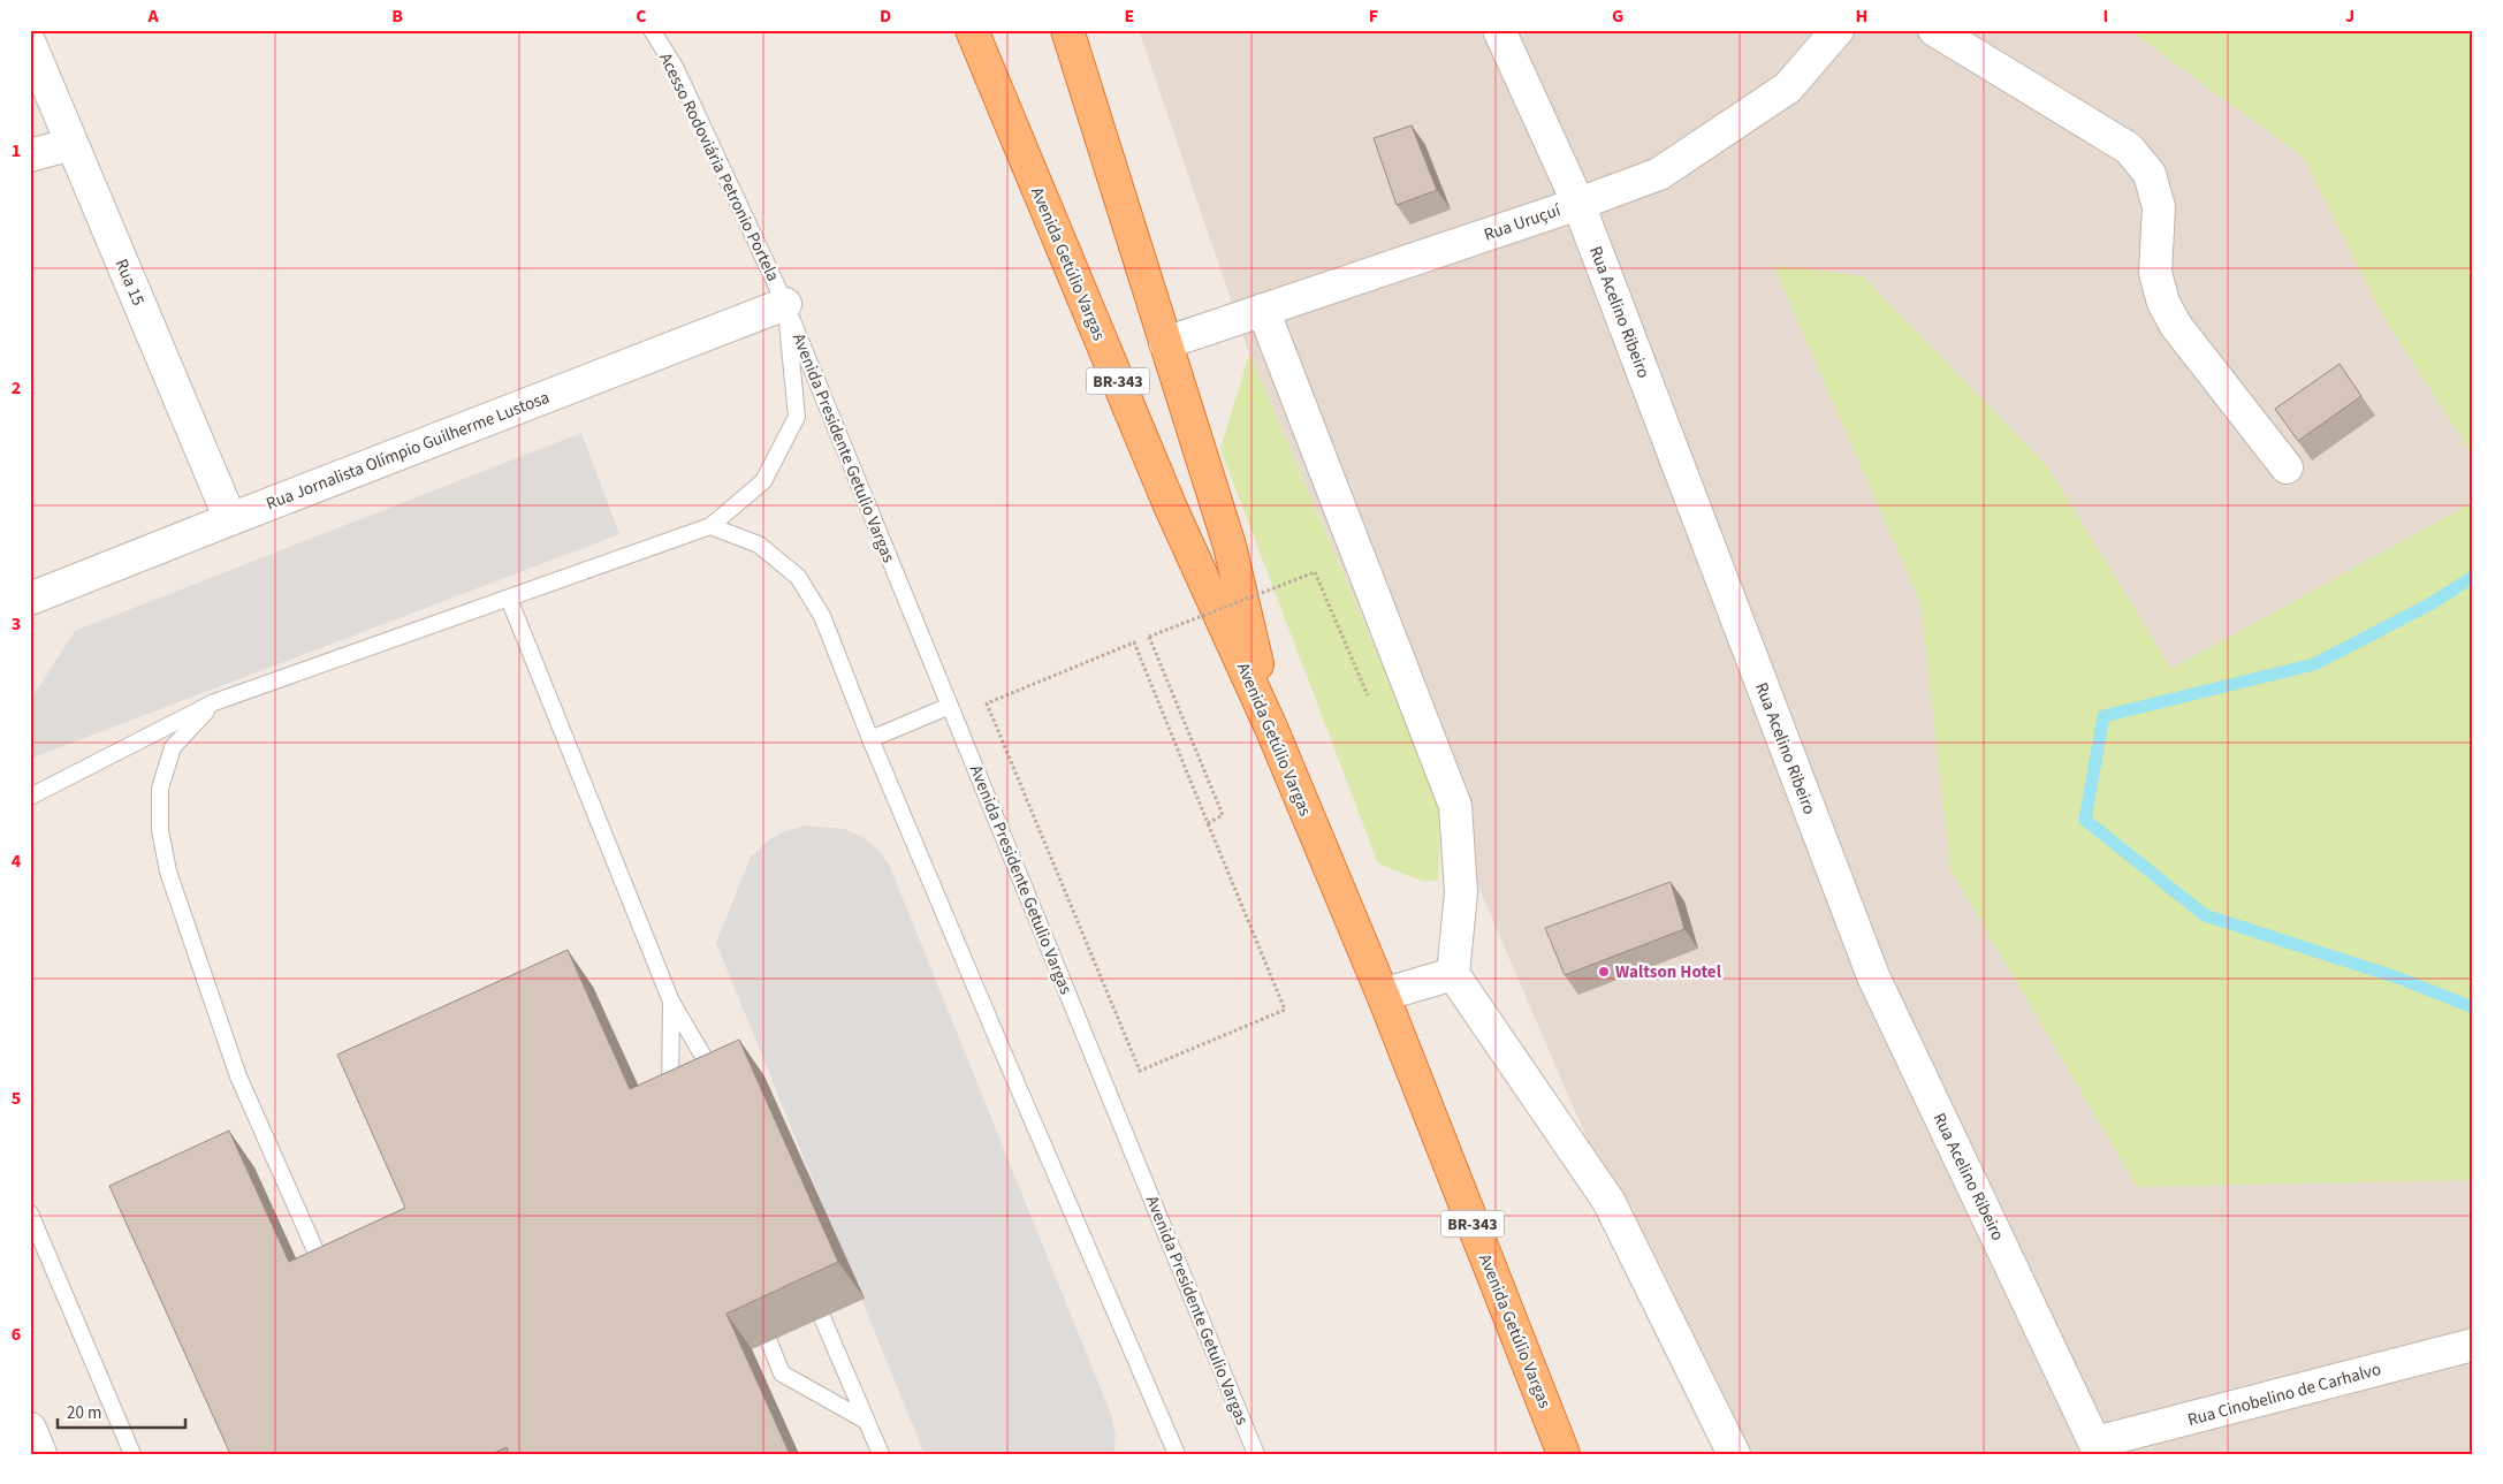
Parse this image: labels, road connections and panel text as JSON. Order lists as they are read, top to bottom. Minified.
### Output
{"streets":{"highway":["Avenida Getúlio Vargas","BR-343"],"street":["Rua Uruçuí","Rua 15","Rua Acelino Ribeiro","Rua Jornalista Olímpio Guilherme Lustosa","Rua Cinobelino de Carhalvo"],"lane":["Acesso Rodoviária Petronio Portela","Avenida Presidente Getulio Vargas"]},"crossings":[["Acesso Rodoviária Petronio Portela","Avenida Presidente Getulio Vargas"],["Acesso Rodoviária Petronio Portela","Rua Jornalista Olímpio Guilherme Lustosa"],["Rua Uruçuí","Rua Acelino Ribeiro"],["Rua 15","Rua Jornalista Olímpio Guilherme Lustosa"],["Rua Acelino Ribeiro","Rua Cinobelino de Carhalvo"],["Avenida Presidente Getulio Vargas","Rua Jornalista Olímpio Guilherme Lustosa"]],"places":["Waltson Hotel"],"scale_bar":"20 m","grid":{"columns":["A","B","C","D","E","F","G","H","I","J"],"rows":["1","2","3","4","5","6"]}}
